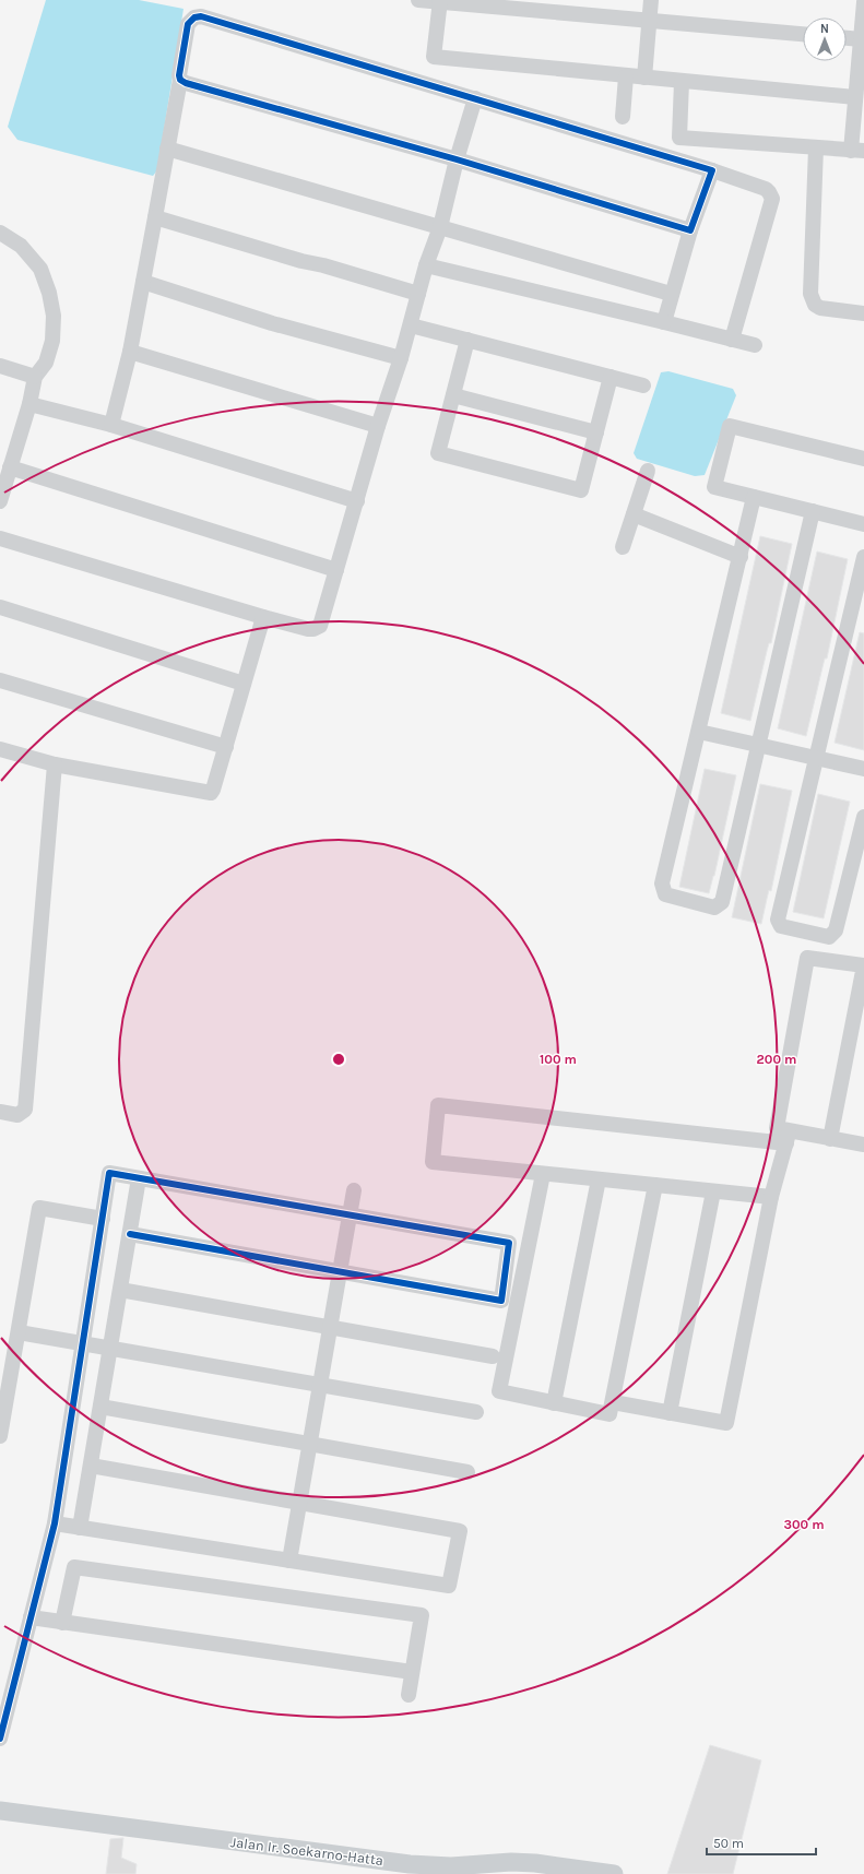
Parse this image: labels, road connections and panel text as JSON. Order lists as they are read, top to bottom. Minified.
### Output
{"streets":{"main road":["Jalan Ir. Soekarno-Hatta"]},"scale_bar":"50 m","north":"top","rings":["100 m","200 m","300 m"]}
